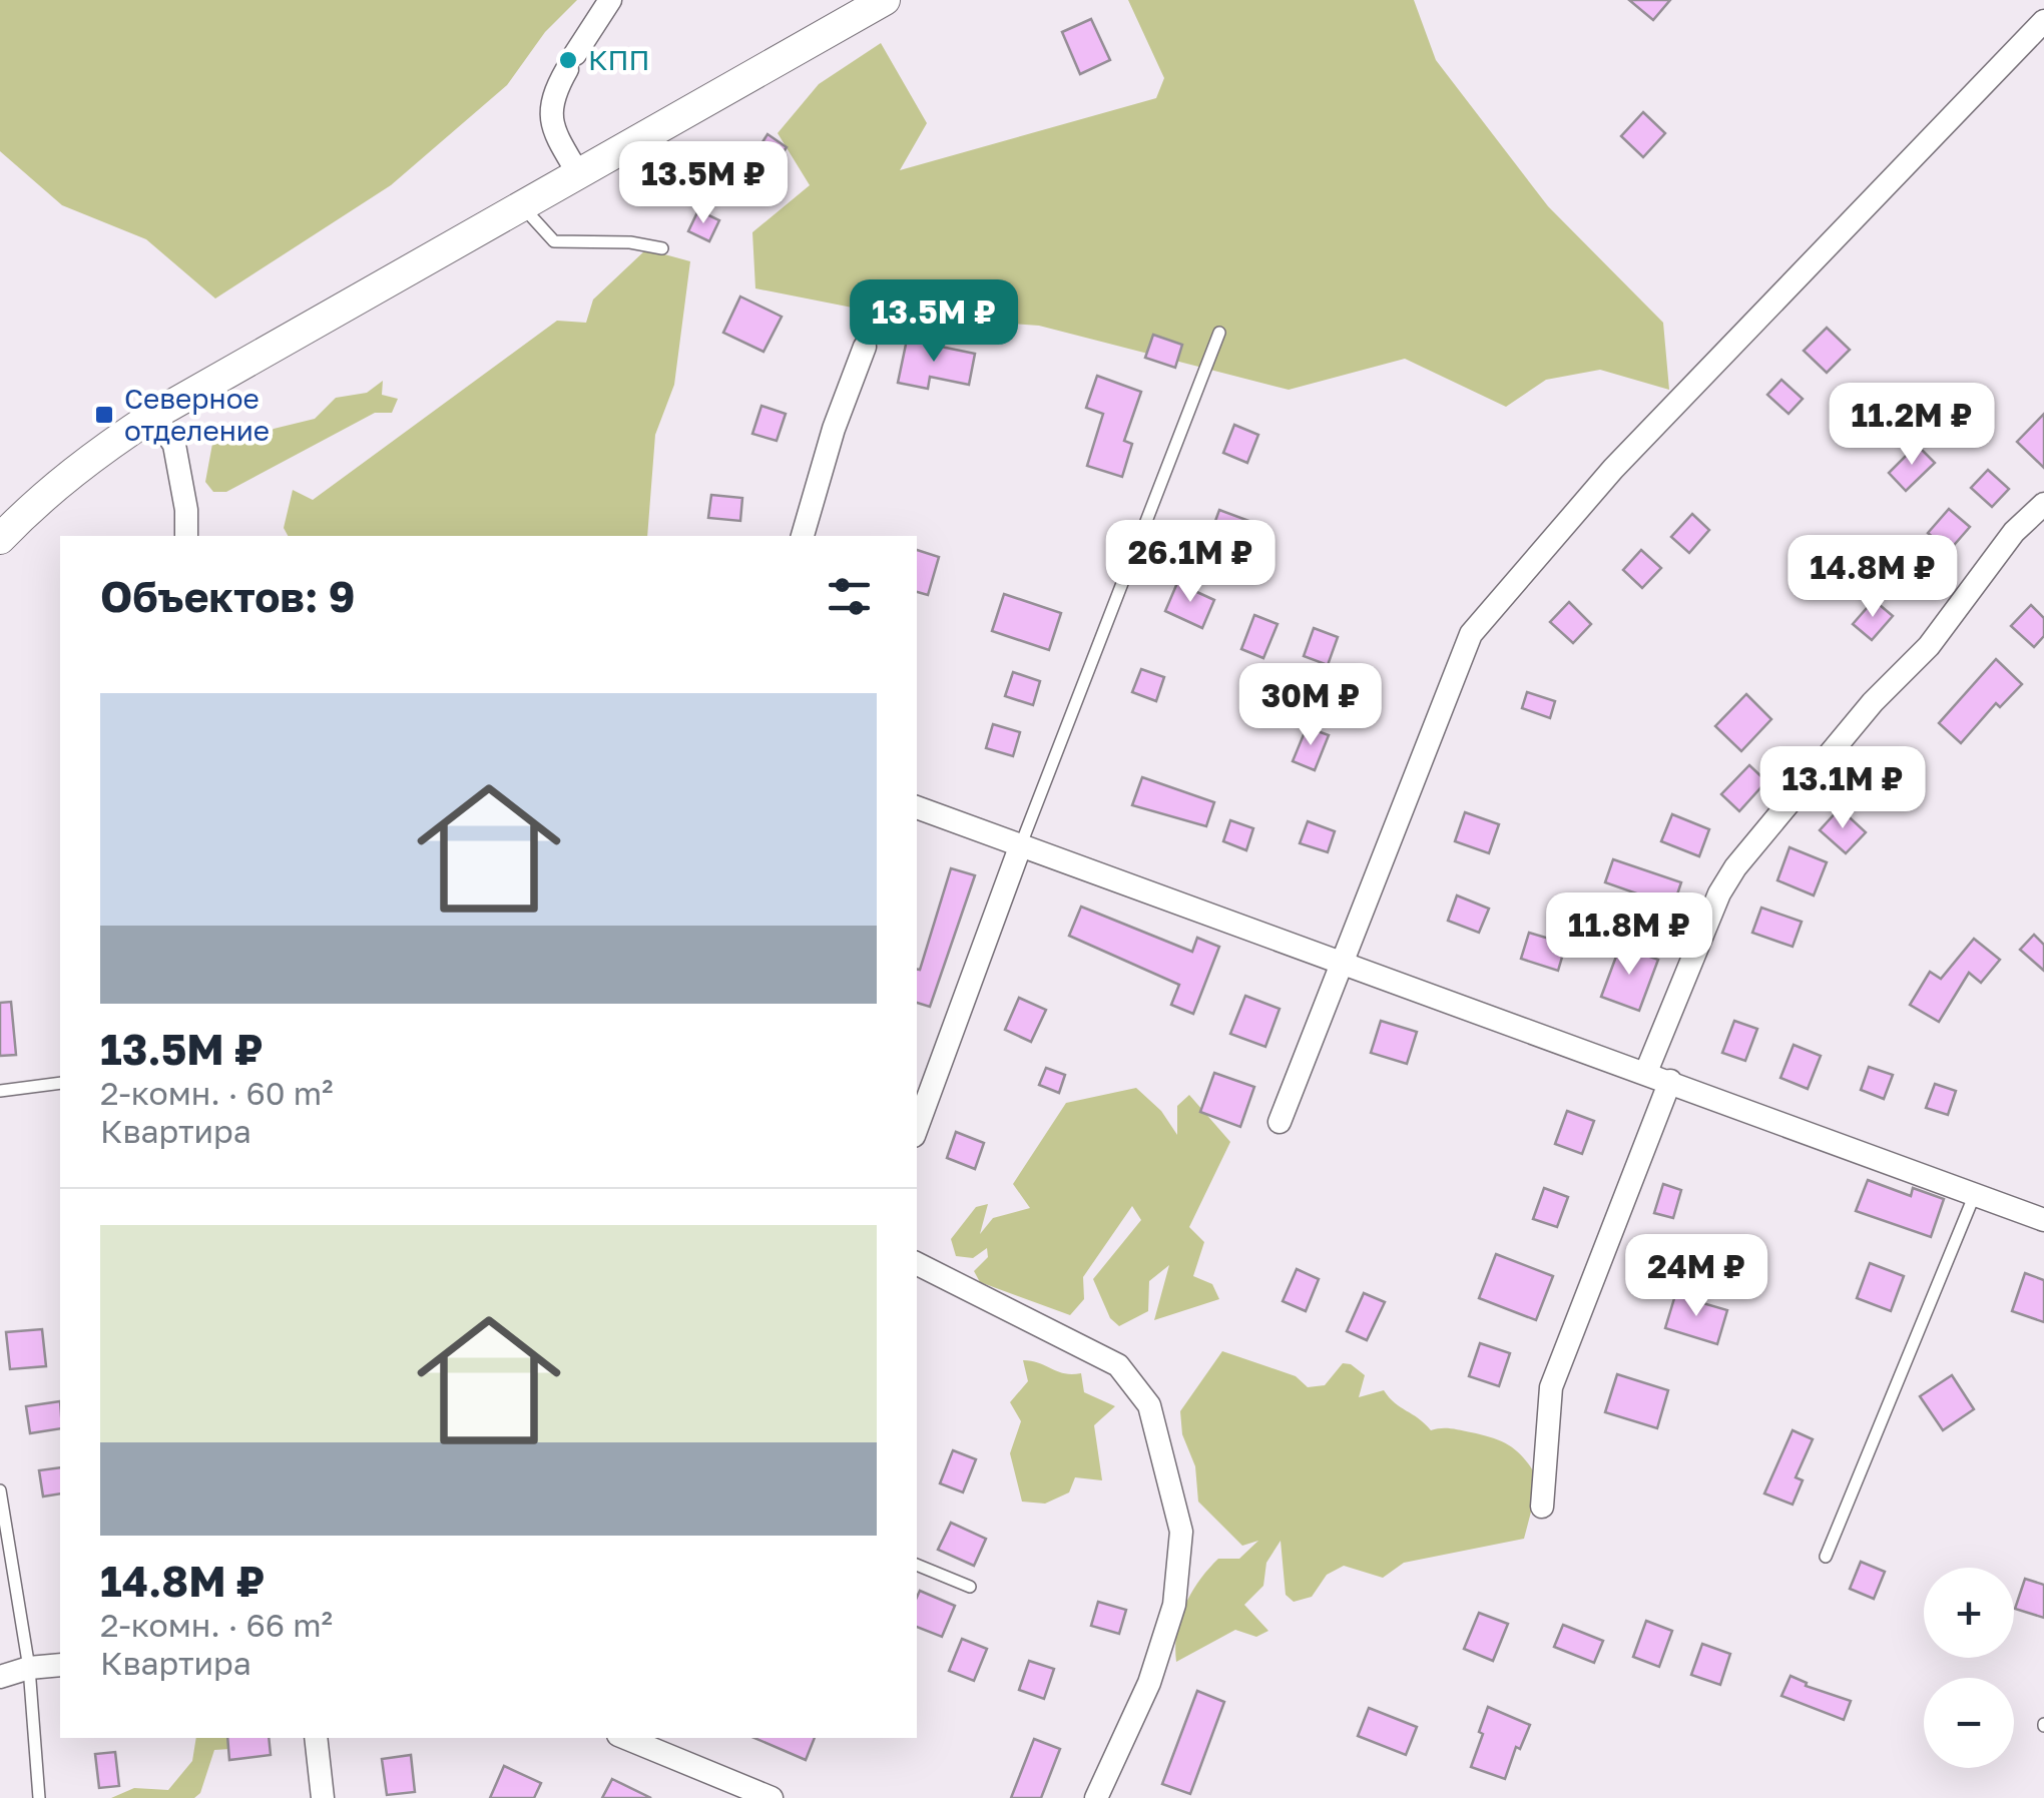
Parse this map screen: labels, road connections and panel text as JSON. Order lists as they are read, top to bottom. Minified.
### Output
{"places":{"other":["КПП"],"transit":["Северное отделение"]},"page":{"price":["13.5M ₽","13.5M ₽","11.2M ₽","26.1M ₽","14.8M ₽","30M ₽","13.1M ₽","11.8M ₽","24M ₽"],"heading":"Объектов: 9","list":[{"name":"13.5M ₽","note":"2-комн. · 60 m² · Квартира"},{"name":"14.8M ₽","note":"2-комн. · 66 m² · Квартира"}],"map_buttons":["+","−"]}}
